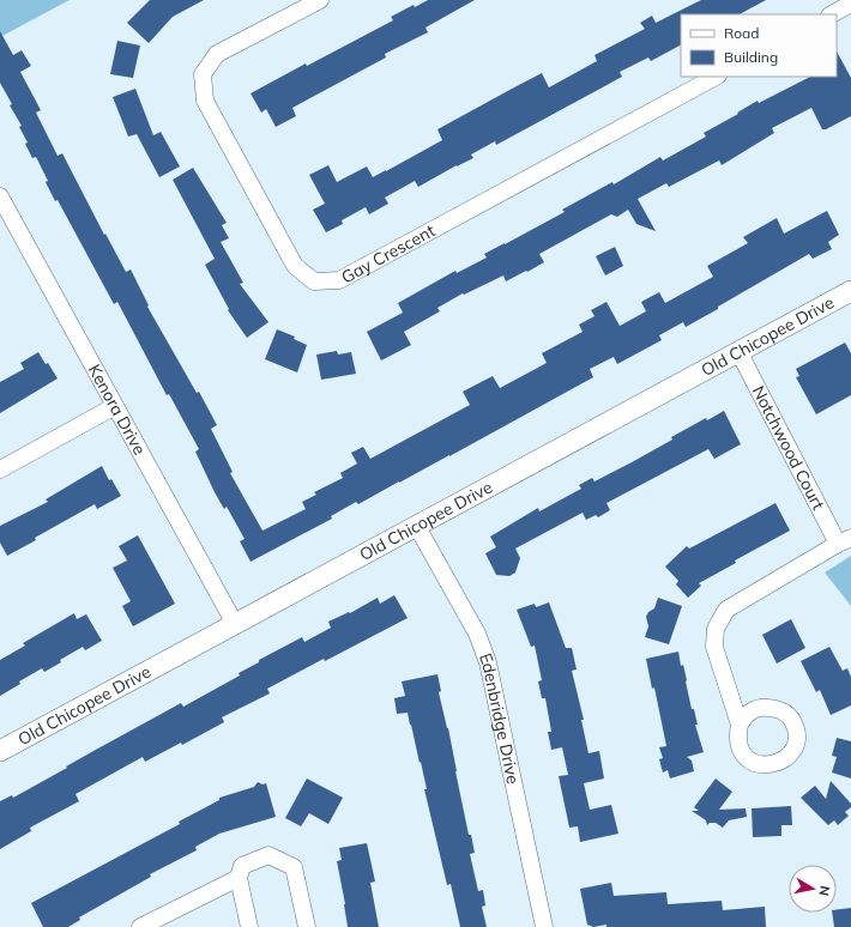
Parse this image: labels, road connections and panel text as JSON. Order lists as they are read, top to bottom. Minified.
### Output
{"streets":{"street":["Gay Crescent","Old Chicopee Drive","Kenora Drive","Notchwood Court","Edenbridge Drive"]},"crossings":[["Old Chicopee Drive","Kenora Drive"],["Old Chicopee Drive","Notchwood Court"],["Old Chicopee Drive","Edenbridge Drive"]],"legend":["Road","Building"],"north":"right"}
